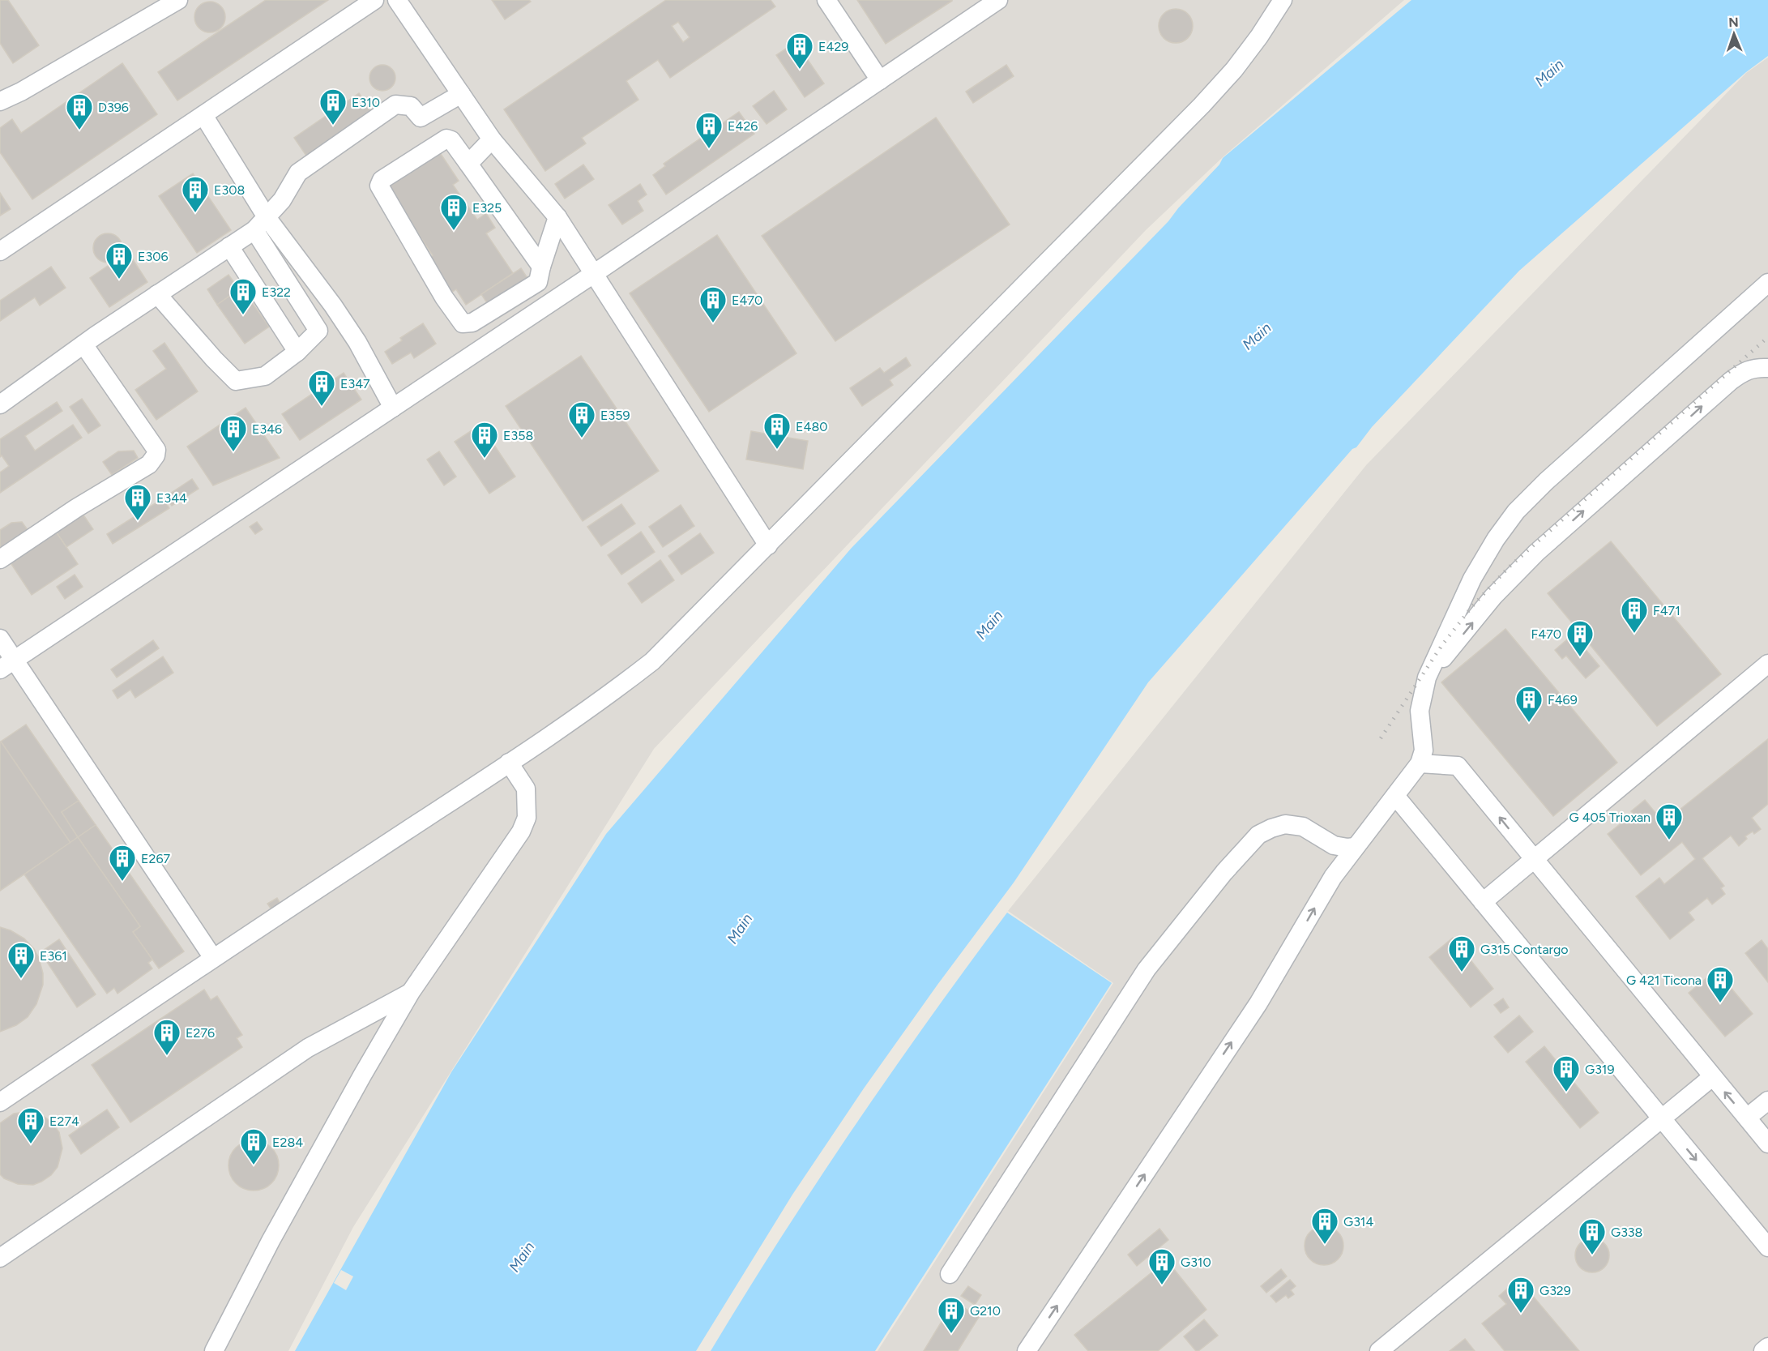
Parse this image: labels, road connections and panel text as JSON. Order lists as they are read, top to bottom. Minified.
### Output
{"water":["Main"],"places":{"building":["E429","E310","D396","E426","E308","E325","E306","E322","E470","E347","E359","E480","E346","E358","E344","F471","F470","F469","G 405 Trioxan","E267","G315 Contargo","E361","G 421 Ticona","E276","G319","E274","E284","G314","G338","G310","G329","G210"]},"north":"top"}
